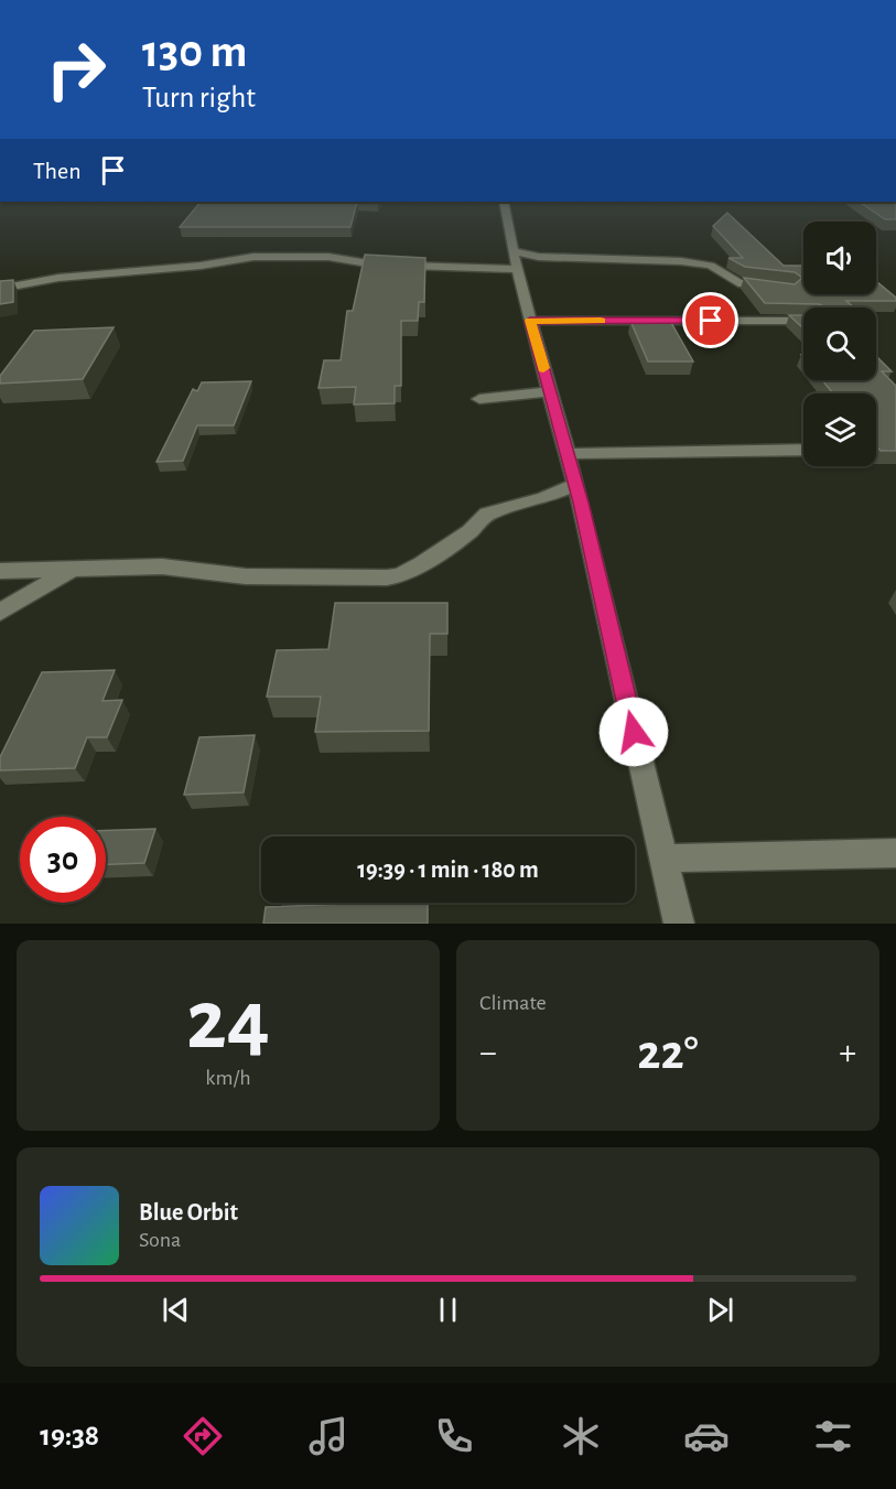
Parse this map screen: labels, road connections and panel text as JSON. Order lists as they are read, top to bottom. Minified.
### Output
{"page":{"turn":["130 m","Turn right"],"then":"Then","limit":"30","trip":"19:39 · 1 min · 180 m","tile":[["24","km/h"],"Climate"],"heat":["−","22°","+"],"song":["Blue Orbit","Sona"],"tabs":"19:38"}}
